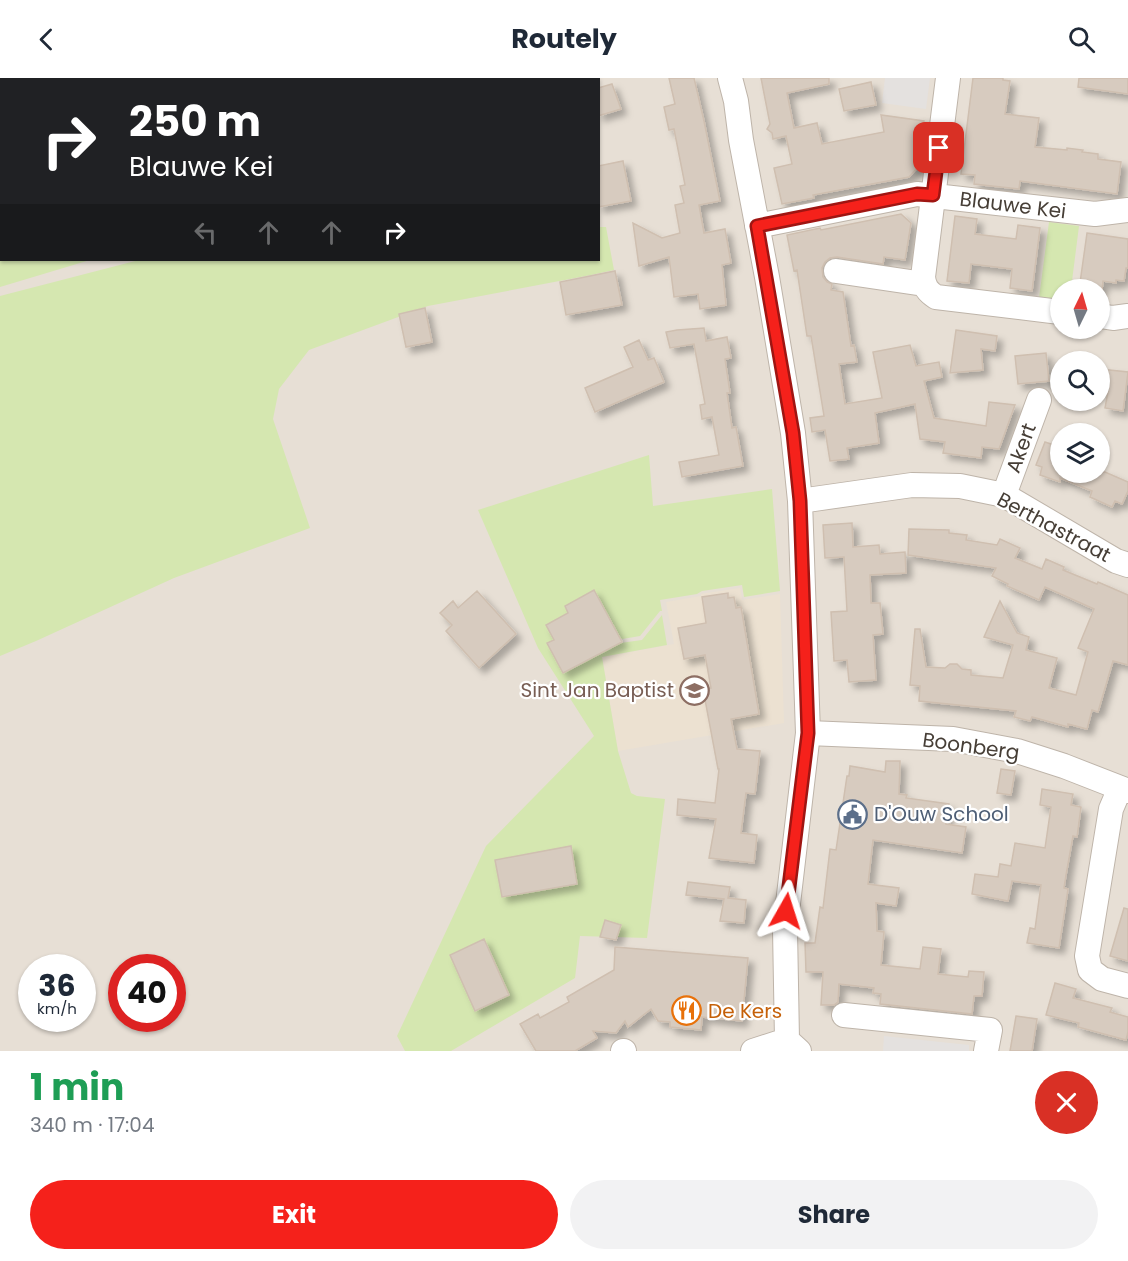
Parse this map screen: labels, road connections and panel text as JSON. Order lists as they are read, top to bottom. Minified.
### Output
{"streets":{"street":["Blauwe Kei","Akert","Berthastraat","Boonberg"]},"crossings":[["Akert","Berthastraat"]],"places":{"school or university":["Sint Jan Baptist"],"public building":["D'Ouw School"],"restaurant":["De Kers"]},"north":"top","page":{"header":"Routely","turn":["250 m","Blauwe Kei"],"speed":"36 km/h","limit":"40","heading":["1 min","340 m · 17:04"],"buttons":["Exit","Share"]}}
